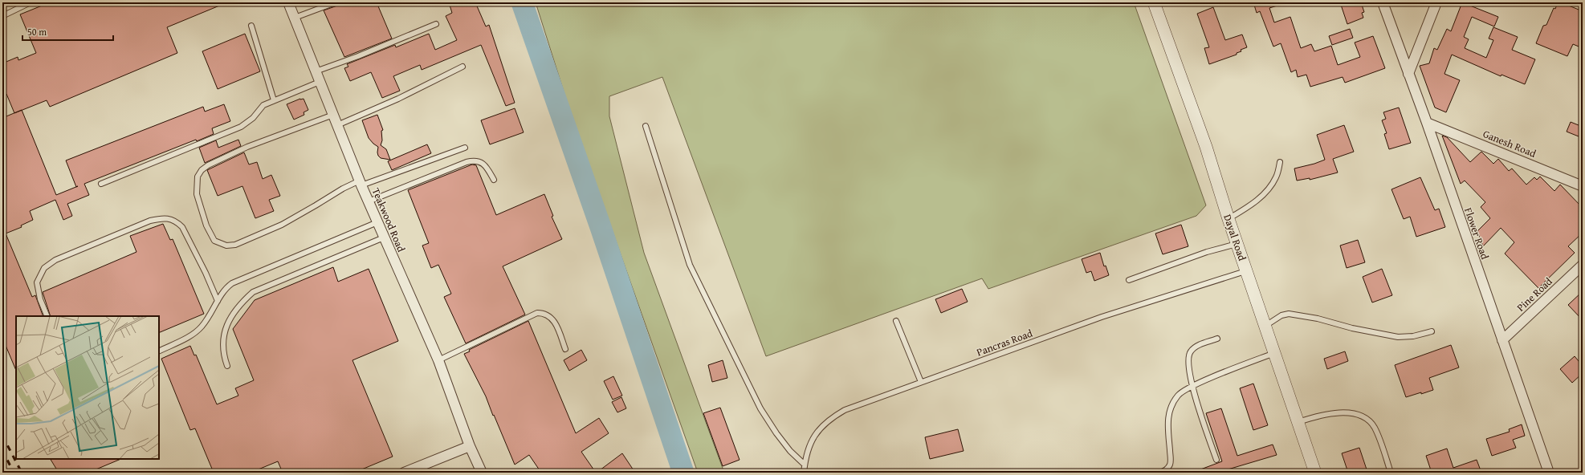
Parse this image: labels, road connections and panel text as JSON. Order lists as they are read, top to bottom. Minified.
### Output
{"streets":{"street":["Ganesh Road","Teakwood Road","Flower Road","Dayal Road","Pine Road"],"lane":["Pancras Road"]},"crossings":[["Ganesh Road","Flower Road"],["Flower Road","Pine Road"],["Dayal Road","Pancras Road"]],"scale_bar":"50 m"}
